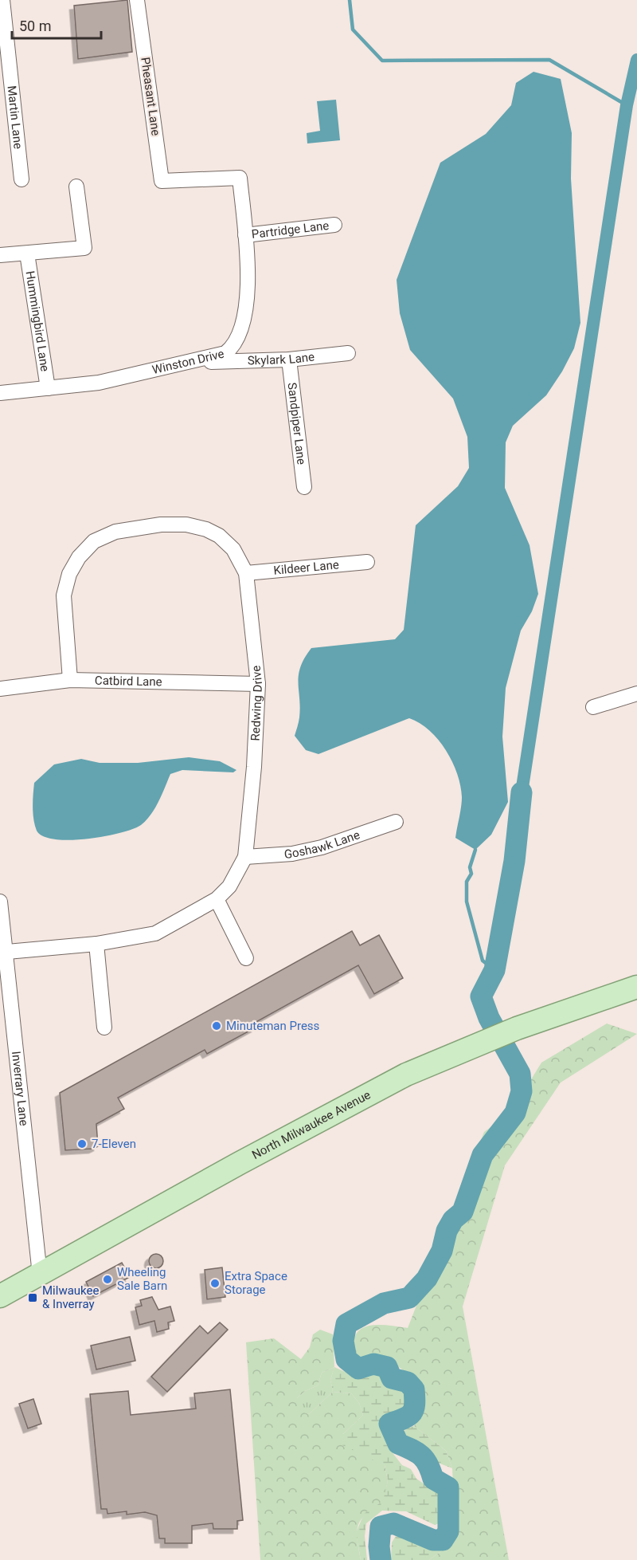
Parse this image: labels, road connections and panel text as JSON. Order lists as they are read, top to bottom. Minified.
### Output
{"streets":{"main road":["North Milwaukee Avenue"],"street":["Pheasant Lane","Martin Lane","Partridge Lane","Hummingbird Lane","Skylark Lane","Winston Drive","Sandpiper Lane","Kildeer Lane","Catbird Lane","Redwing Drive","Goshawk Lane","Inverrary Lane"]},"crossings":[["Pheasant Lane","Winston Drive"],["Partridge Lane","Winston Drive"],["Hummingbird Lane","Winston Drive"],["Skylark Lane","Winston Drive"],["Skylark Lane","Sandpiper Lane"],["Kildeer Lane","Redwing Drive"],["Catbird Lane","Redwing Drive"],["Redwing Drive","Goshawk Lane"],["Redwing Drive","Inverrary Lane"],["Inverrary Lane","North Milwaukee Avenue"]],"places":{"other":["Minuteman Press","7-Eleven","Wheeling Sale Barn","Extra Space Storage"],"transit":["Milwaukee & Inverray"]},"scale_bar":"50 m"}
